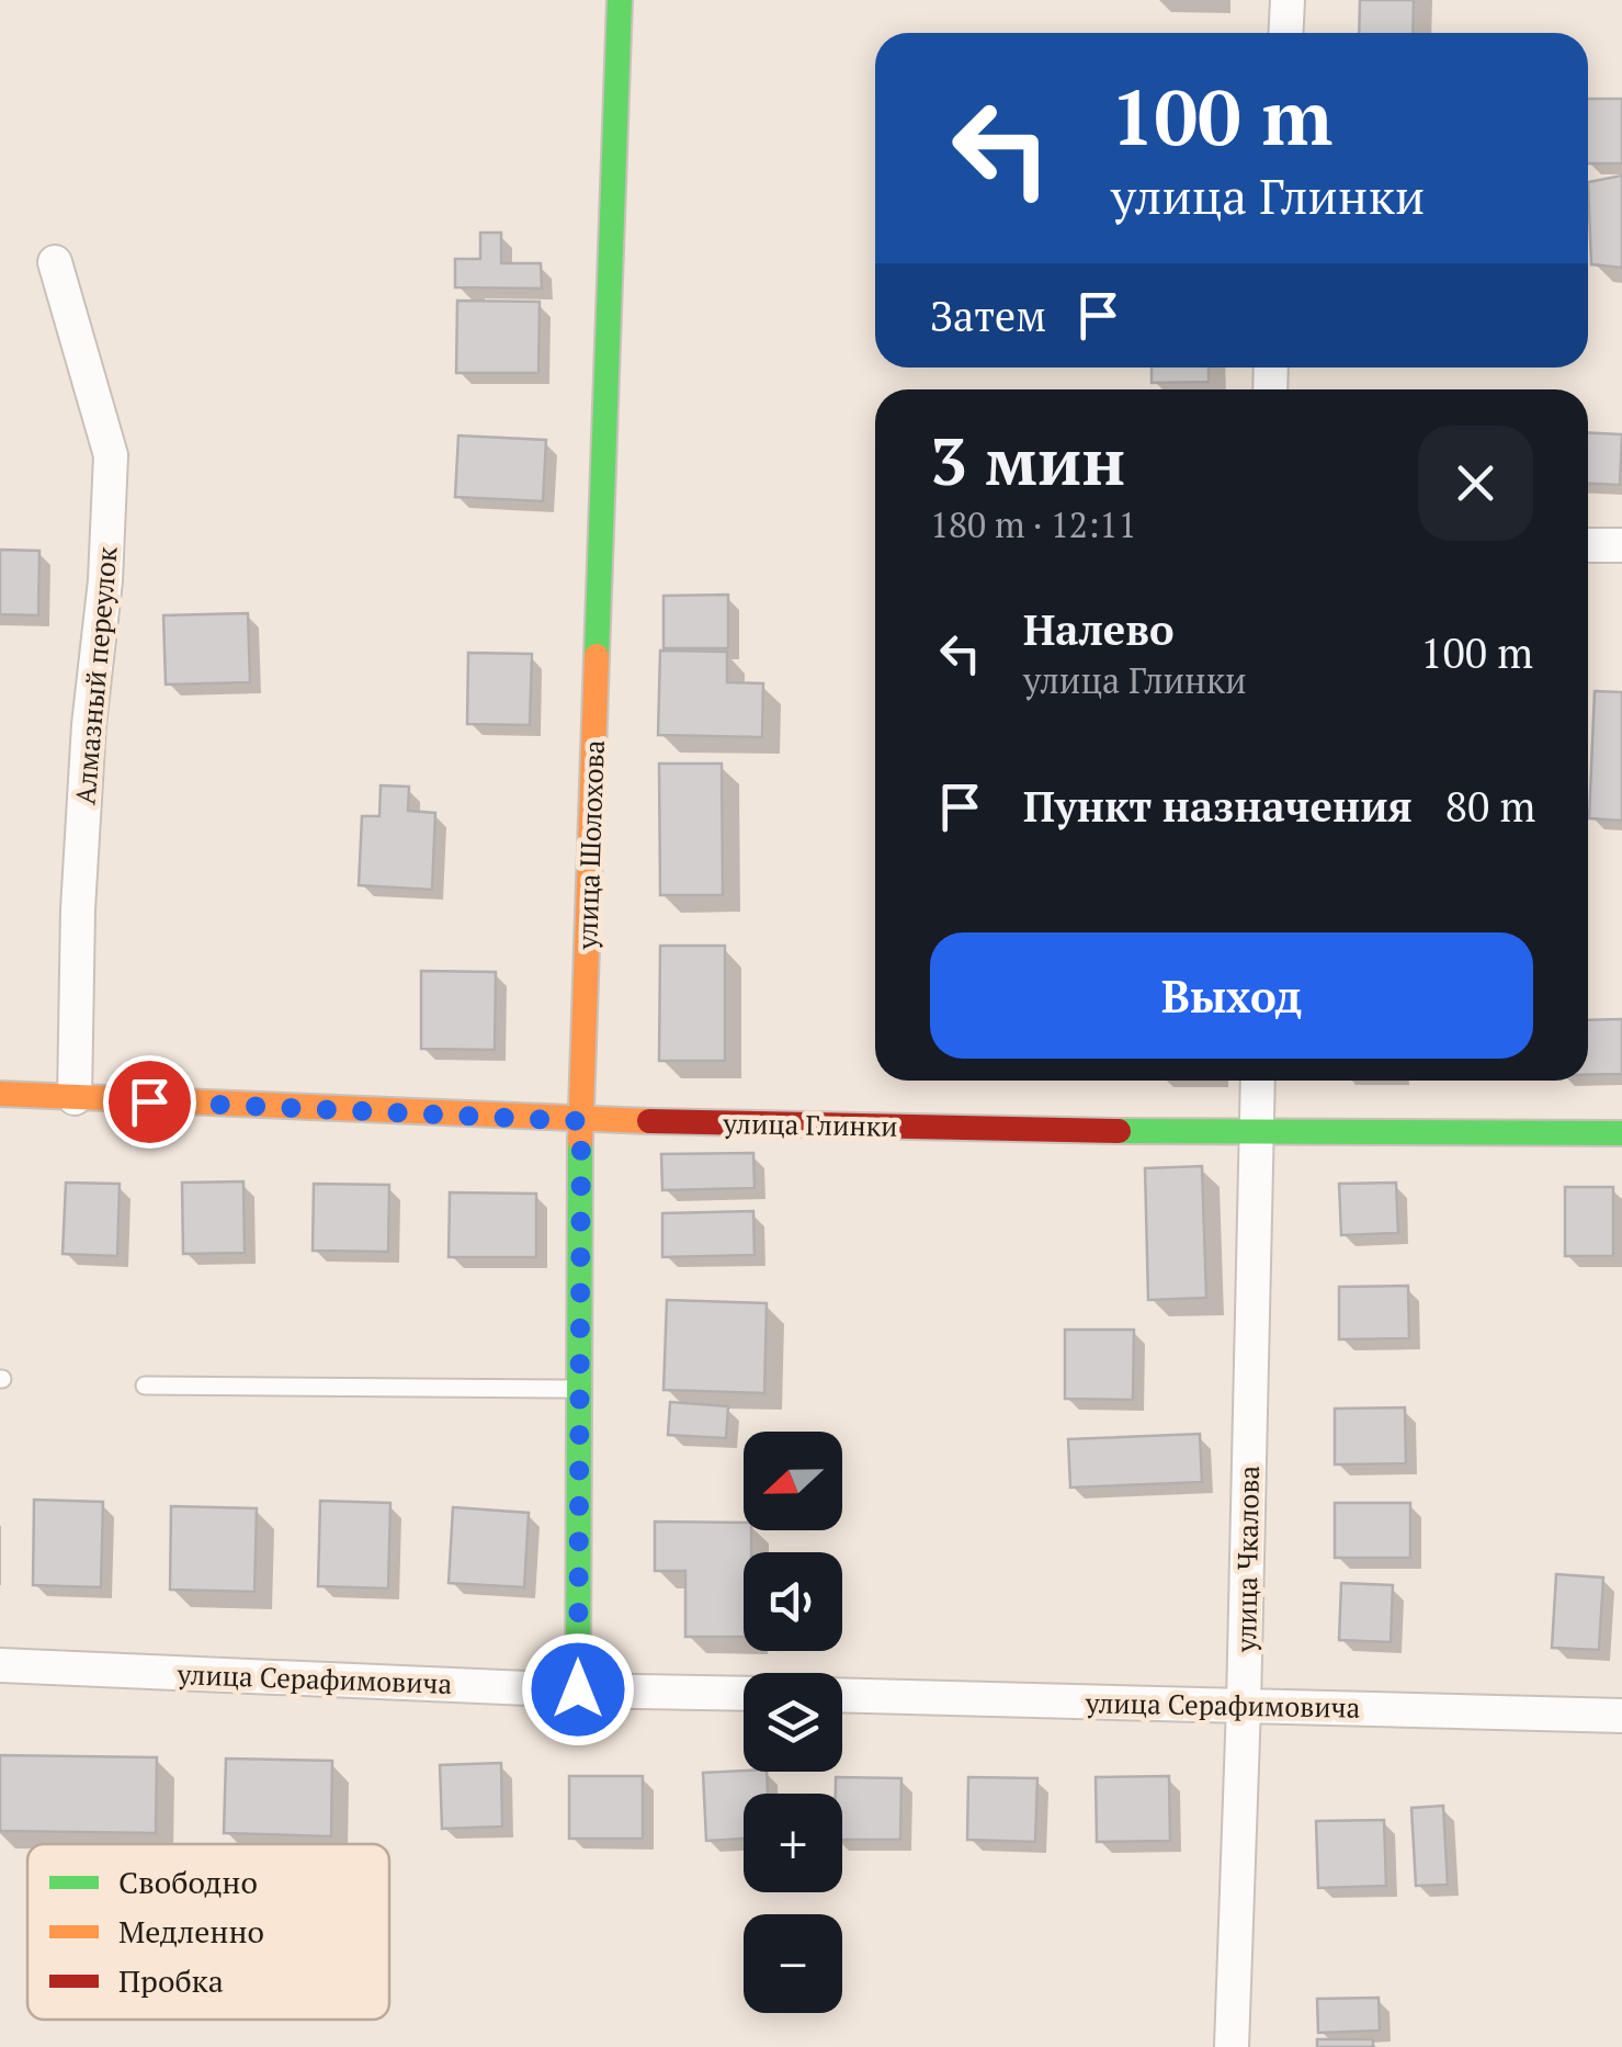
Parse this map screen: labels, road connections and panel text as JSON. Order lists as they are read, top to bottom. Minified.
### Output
{"streets":{"street":["Алмазный переулок","улица Шолохова","улица Глинки","улица Чкалова","улица Серафимовича"]},"crossings":[["Алмазный переулок","улица Глинки"],["улица Шолохова","улица Глинки"],["улица Шолохова","улица Серафимовича"],["улица Глинки","улица Чкалова"],["улица Чкалова","улица Серафимовича"]],"legend":["Свободно","Медленно","Пробка"],"north":"left","page":{"turn":["100 m","улица Глинки"],"then":"Затем","heading":["3 мин","180 m · 12:11"],"list":[{"name":"Налево","note":"улица Глинки","value":"100 m"},{"name":"Пункт назначения","value":"80 m"}],"buttons":"Выход","map_buttons":["+","−"]}}
